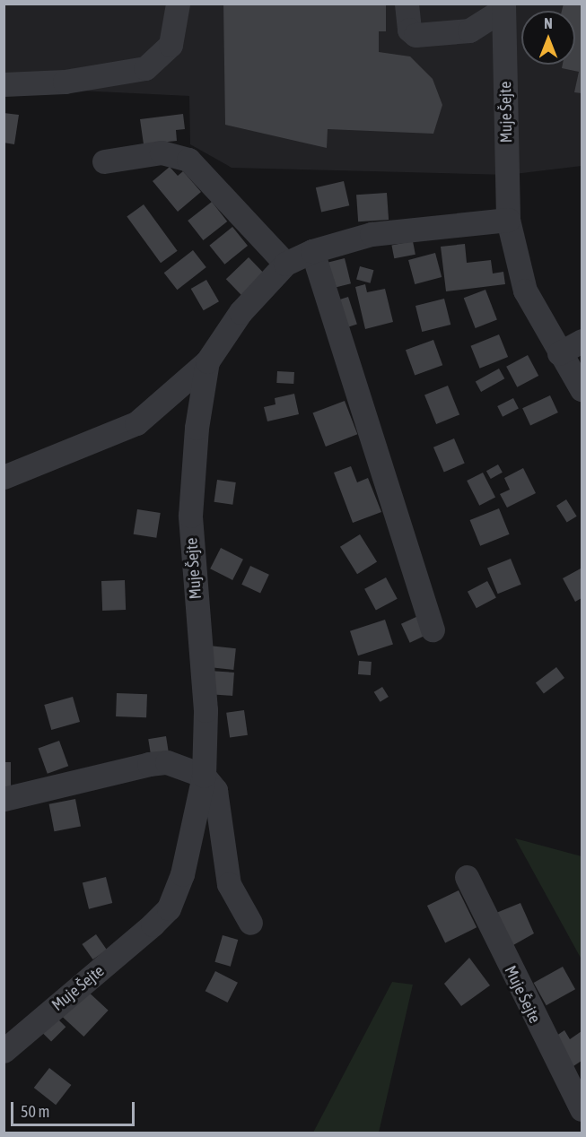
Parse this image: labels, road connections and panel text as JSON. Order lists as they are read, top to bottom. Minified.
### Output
{"streets":{"street":["Muje Šejte"]},"scale_bar":"50 m","north":"top"}
